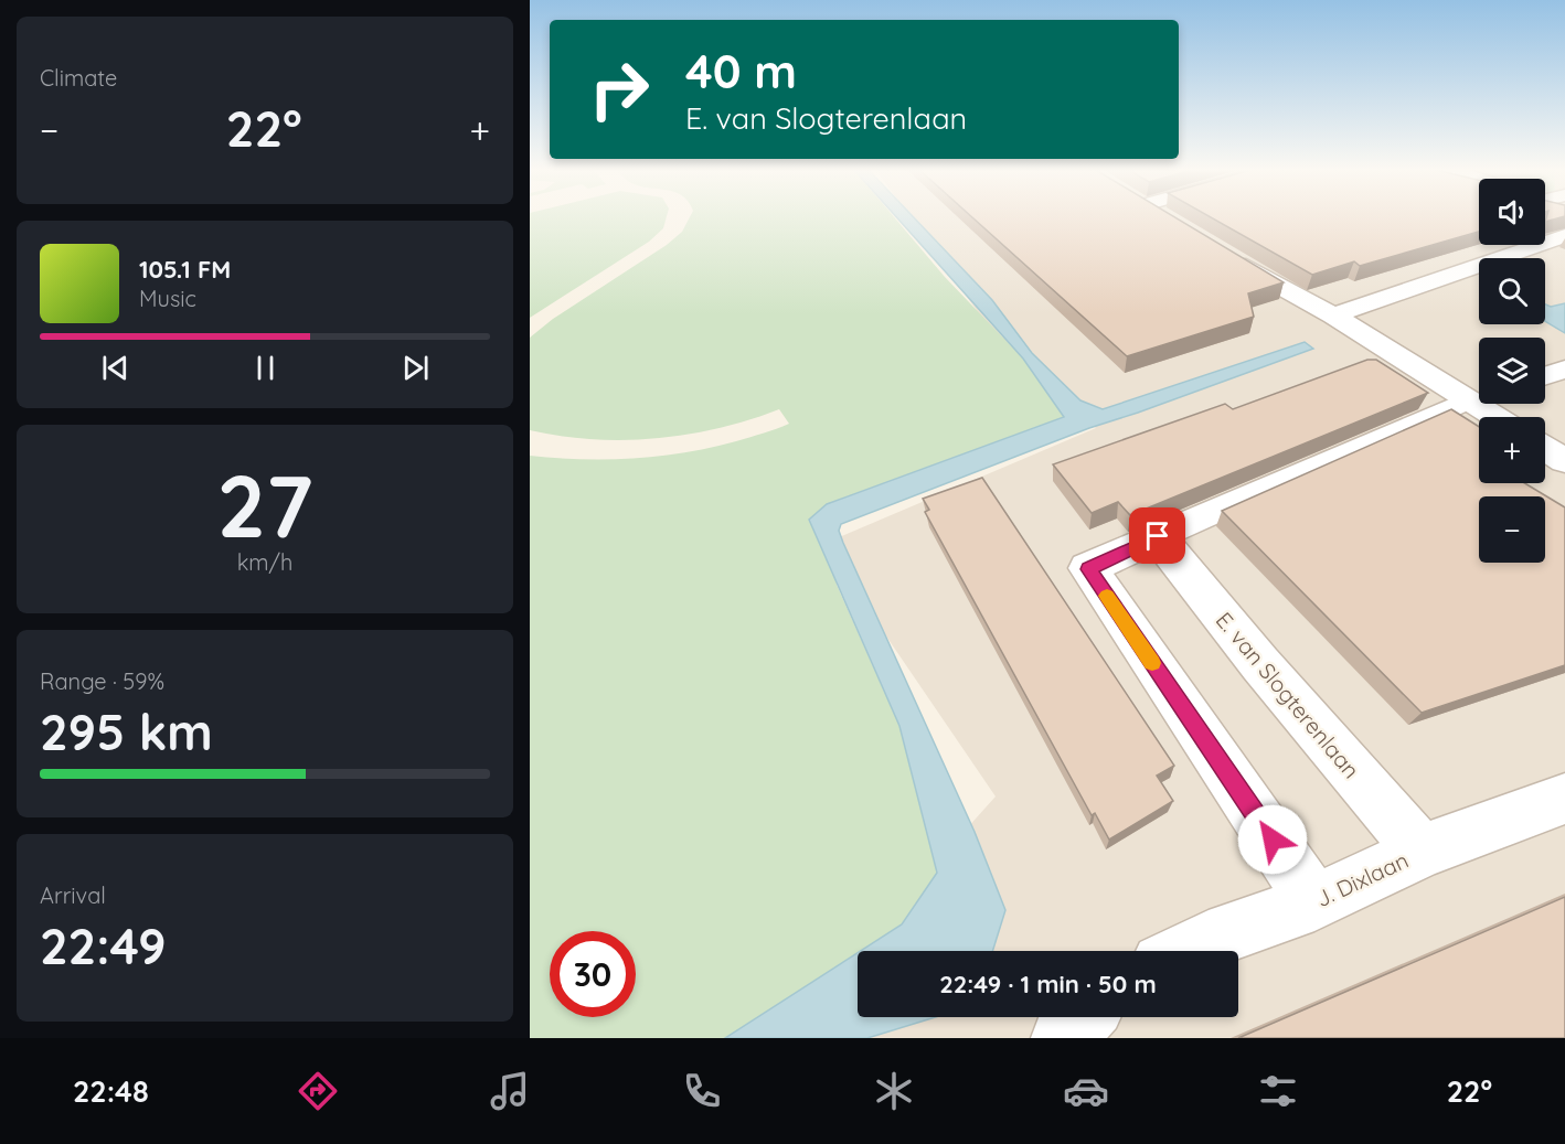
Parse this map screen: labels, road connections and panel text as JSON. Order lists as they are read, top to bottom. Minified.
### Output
{"streets":{"street":["E. van Slogterenlaan","J. Dixlaan"]},"crossings":[["E. van Slogterenlaan","J. Dixlaan"]],"page":{"tile":["Climate",["27","km/h"],["Range · 59%","295 km"],["Arrival","22:49"]],"turn":["40 m","E. van Slogterenlaan"],"heat":["−","22°","+"],"map_buttons":["+","−"],"song":["105.1 FM","Music"],"limit":"30","trip":"22:49 · 1 min · 50 m","tabs":["22:48","22°"]}}
